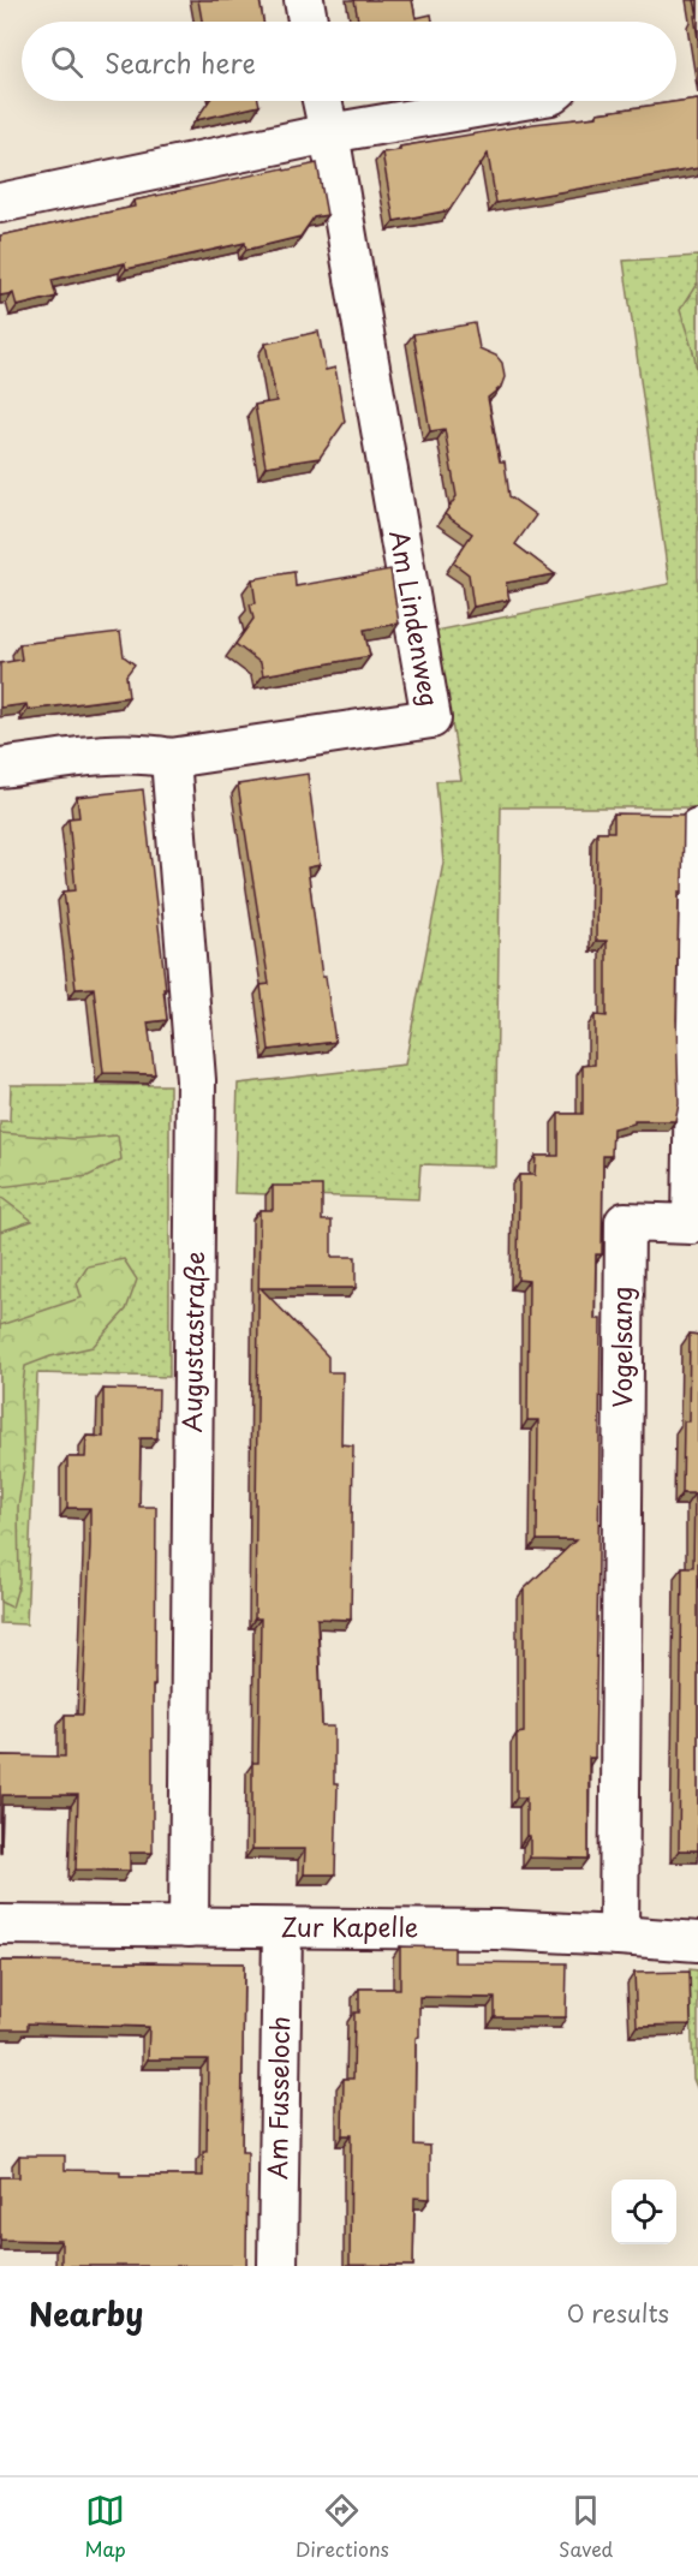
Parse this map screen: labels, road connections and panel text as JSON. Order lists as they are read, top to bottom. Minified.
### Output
{"streets":{"street":["Am Lindenweg","Augustastraße","Vogelsang","Zur Kapelle","Am Fusseloch"]},"crossings":[["Am Lindenweg","Augustastraße"],["Augustastraße","Zur Kapelle"],["Vogelsang","Zur Kapelle"],["Zur Kapelle","Am Fusseloch"]],"page":{"search":"Search here","heading":["Nearby","0 results"],"nav":["Map","Directions","Saved"]}}
